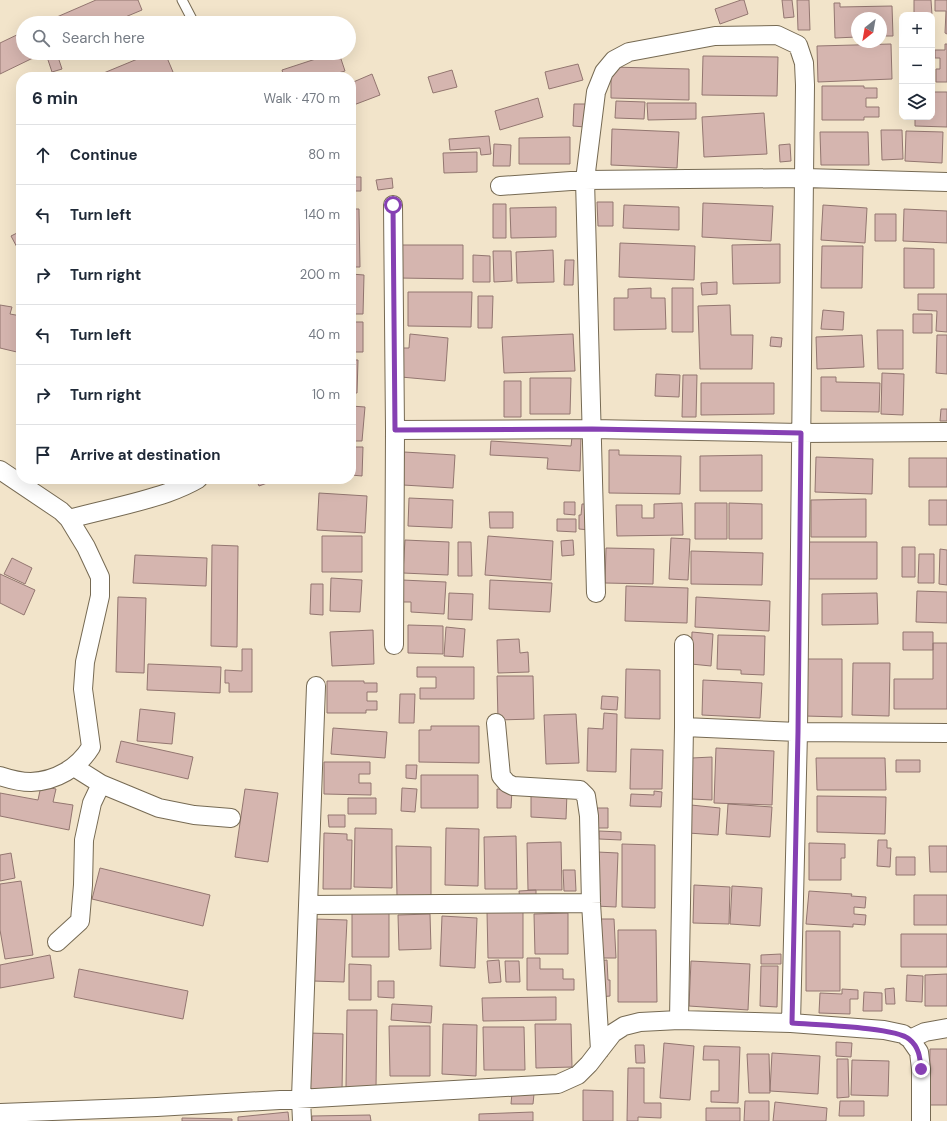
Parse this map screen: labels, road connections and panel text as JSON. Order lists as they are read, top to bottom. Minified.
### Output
{"north":"bottom left","page":{"map_buttons":["+","−"],"search":"Search here","heading":["6 min","Walk · 470 m"],"list":[["Continue","80 m"],["Turn left","140 m"],["Turn right","200 m"],["Turn left","40 m"],["Turn right","10 m"],"Arrive at destination"]}}
